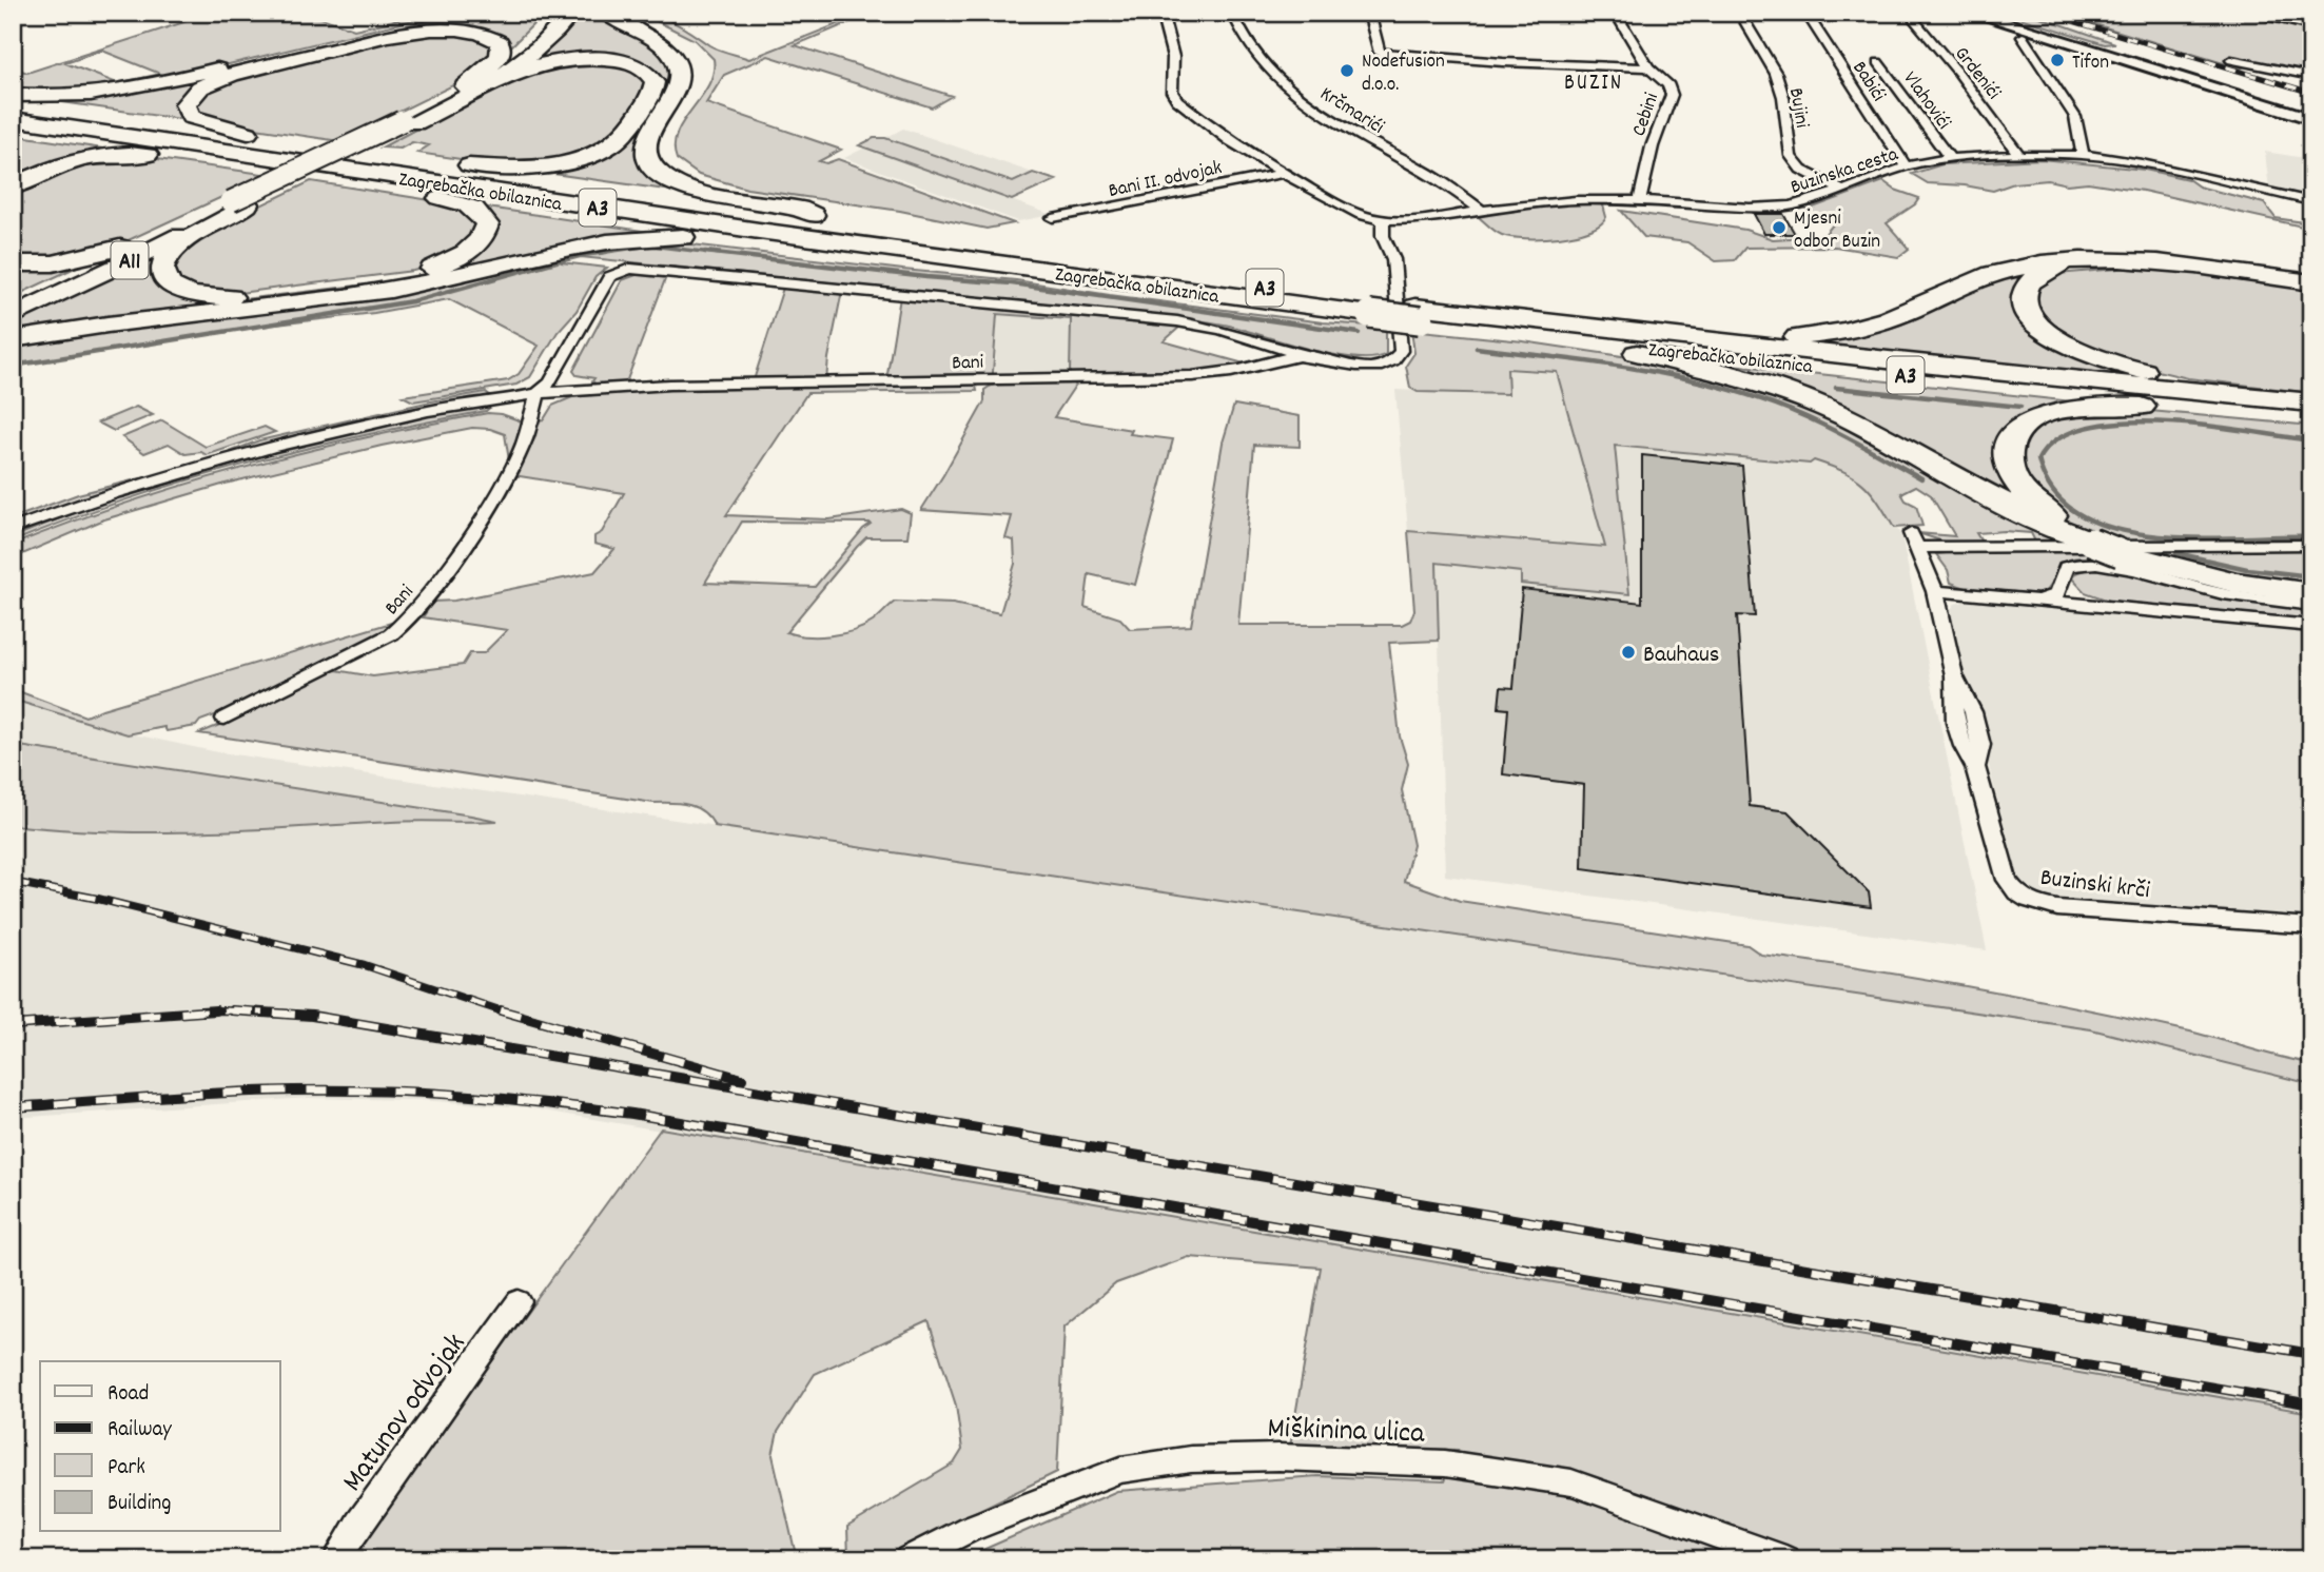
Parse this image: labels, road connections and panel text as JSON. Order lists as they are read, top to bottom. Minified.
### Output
{"streets":{"highway":["Zagrebačka obilaznica","A3","A11"],"street":["Grdenići","Babići","Vlahovići","Bujini","Krčmarići","Cebini","Buzinska cesta","Bani II. odvojak","Bani","Buzinski krči","Matunov odvojak","Miškinina ulica"]},"crossings":[["Grdenići","Buzinska cesta"],["Babići","Buzinska cesta"],["Vlahovići","Buzinska cesta"],["Bujini","Buzinska cesta"],["Krčmarići","Buzinska cesta"],["Cebini","Buzinska cesta"],["Buzinska cesta","Bani"]],"districts":["BUZIN"],"places":["Tifon","Nodefusion d.o.o.","Mjesni odbor Buzin","Bauhaus"],"legend":["Road","Railway","Park","Building"]}
